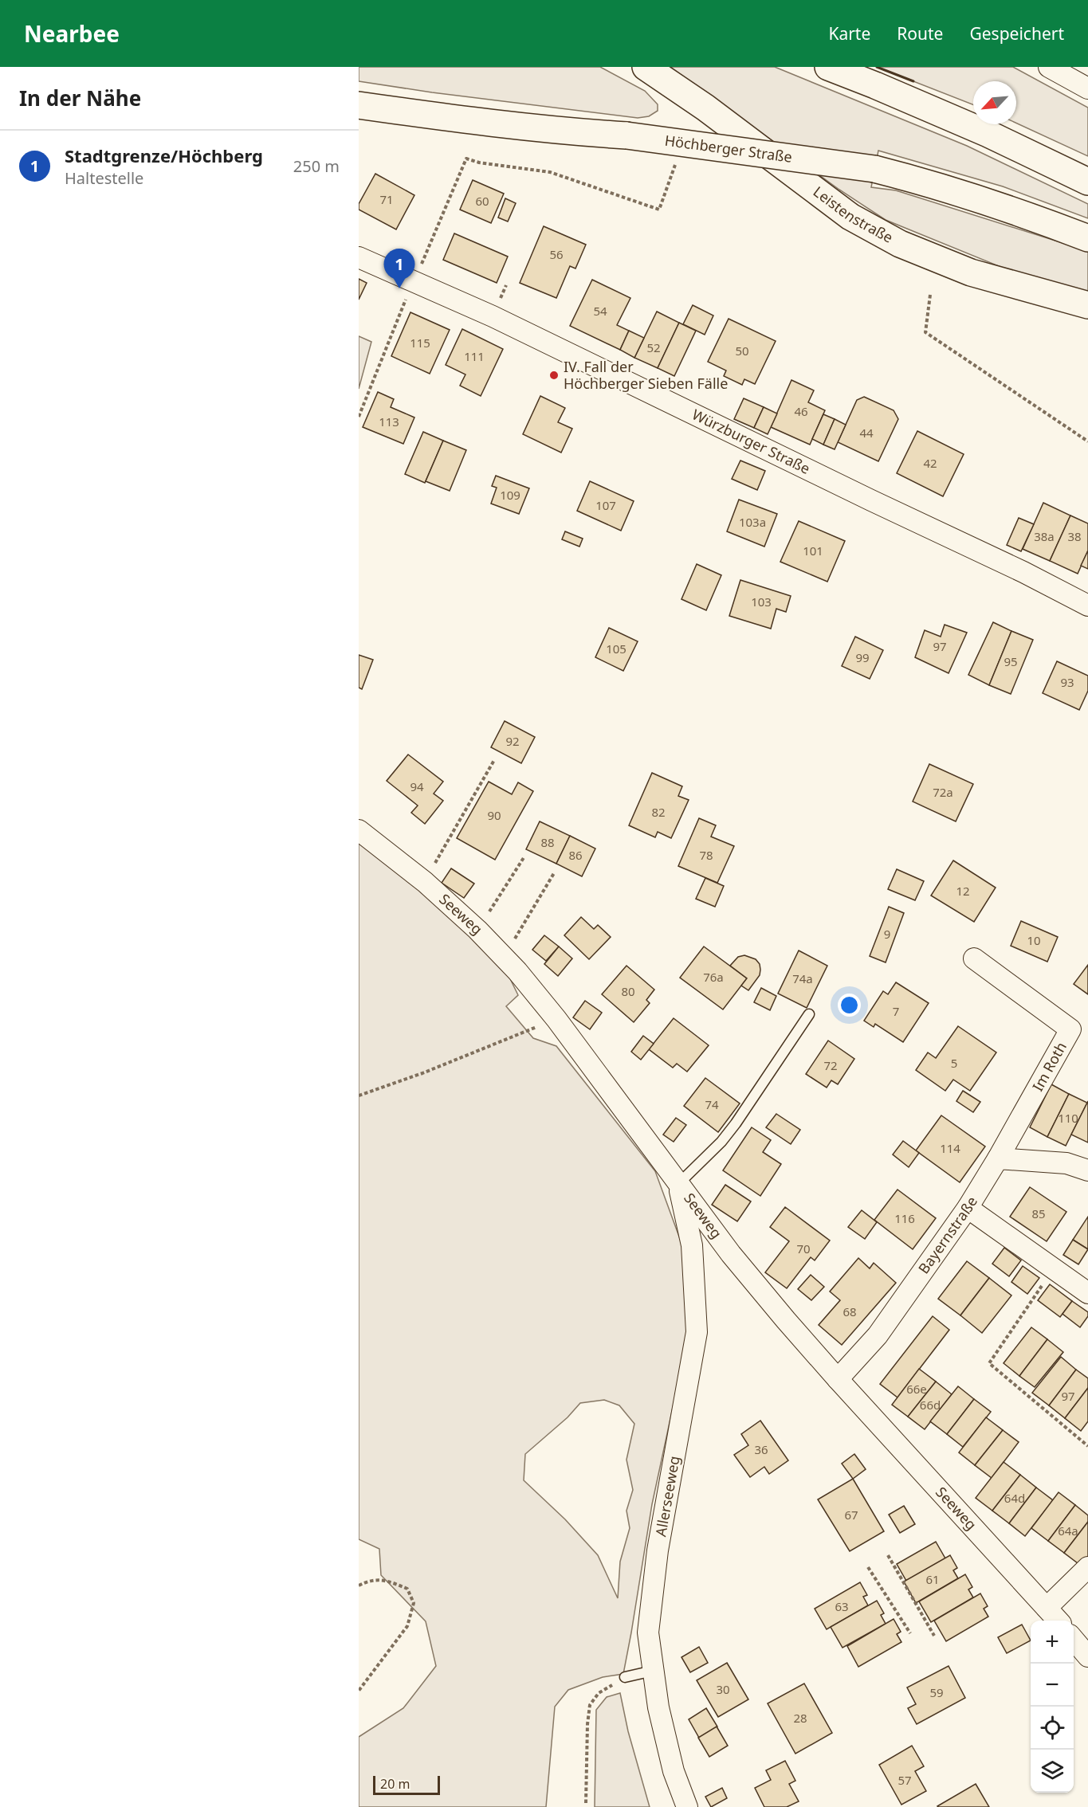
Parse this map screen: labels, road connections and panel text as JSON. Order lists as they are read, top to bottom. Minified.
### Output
{"streets":{"main road":["Höchberger Straße","Leistenstraße"],"street":["Würzburger Straße","Seeweg","Im Roth","Bayernstraße","Allerseeweg"]},"crossings":[["Seeweg","Bayernstraße"],["Seeweg","Allerseeweg"],["Im Roth","Bayernstraße"]],"places":["IV. Fall der Höchberger Sieben Fälle"],"house_numbers":["71","60","56","54","115","52","50","111","46","113","44","42","109","107","103a","38a","38","101","103","97","105","99","95","93","92","94","72a","82","90","88","86","78","12","9","10","76a","74a","80","7","5","72","74","110","114","85","116","70","68","66e","97","66d","36","64d","67","64a","61","63","30","59","28","57"],"scale_bar":"20 m","north":"bottom left","page":{"header":"Nearbee","nav":["Karte","Route","Gespeichert"],"heading":"In der Nähe","list":[{"mark":"1","name":"Stadtgrenze/Höchberg","note":"Haltestelle","value":"250 m"}],"pins":"1","map_buttons":["+","−"],"scale":"20 m"}}
